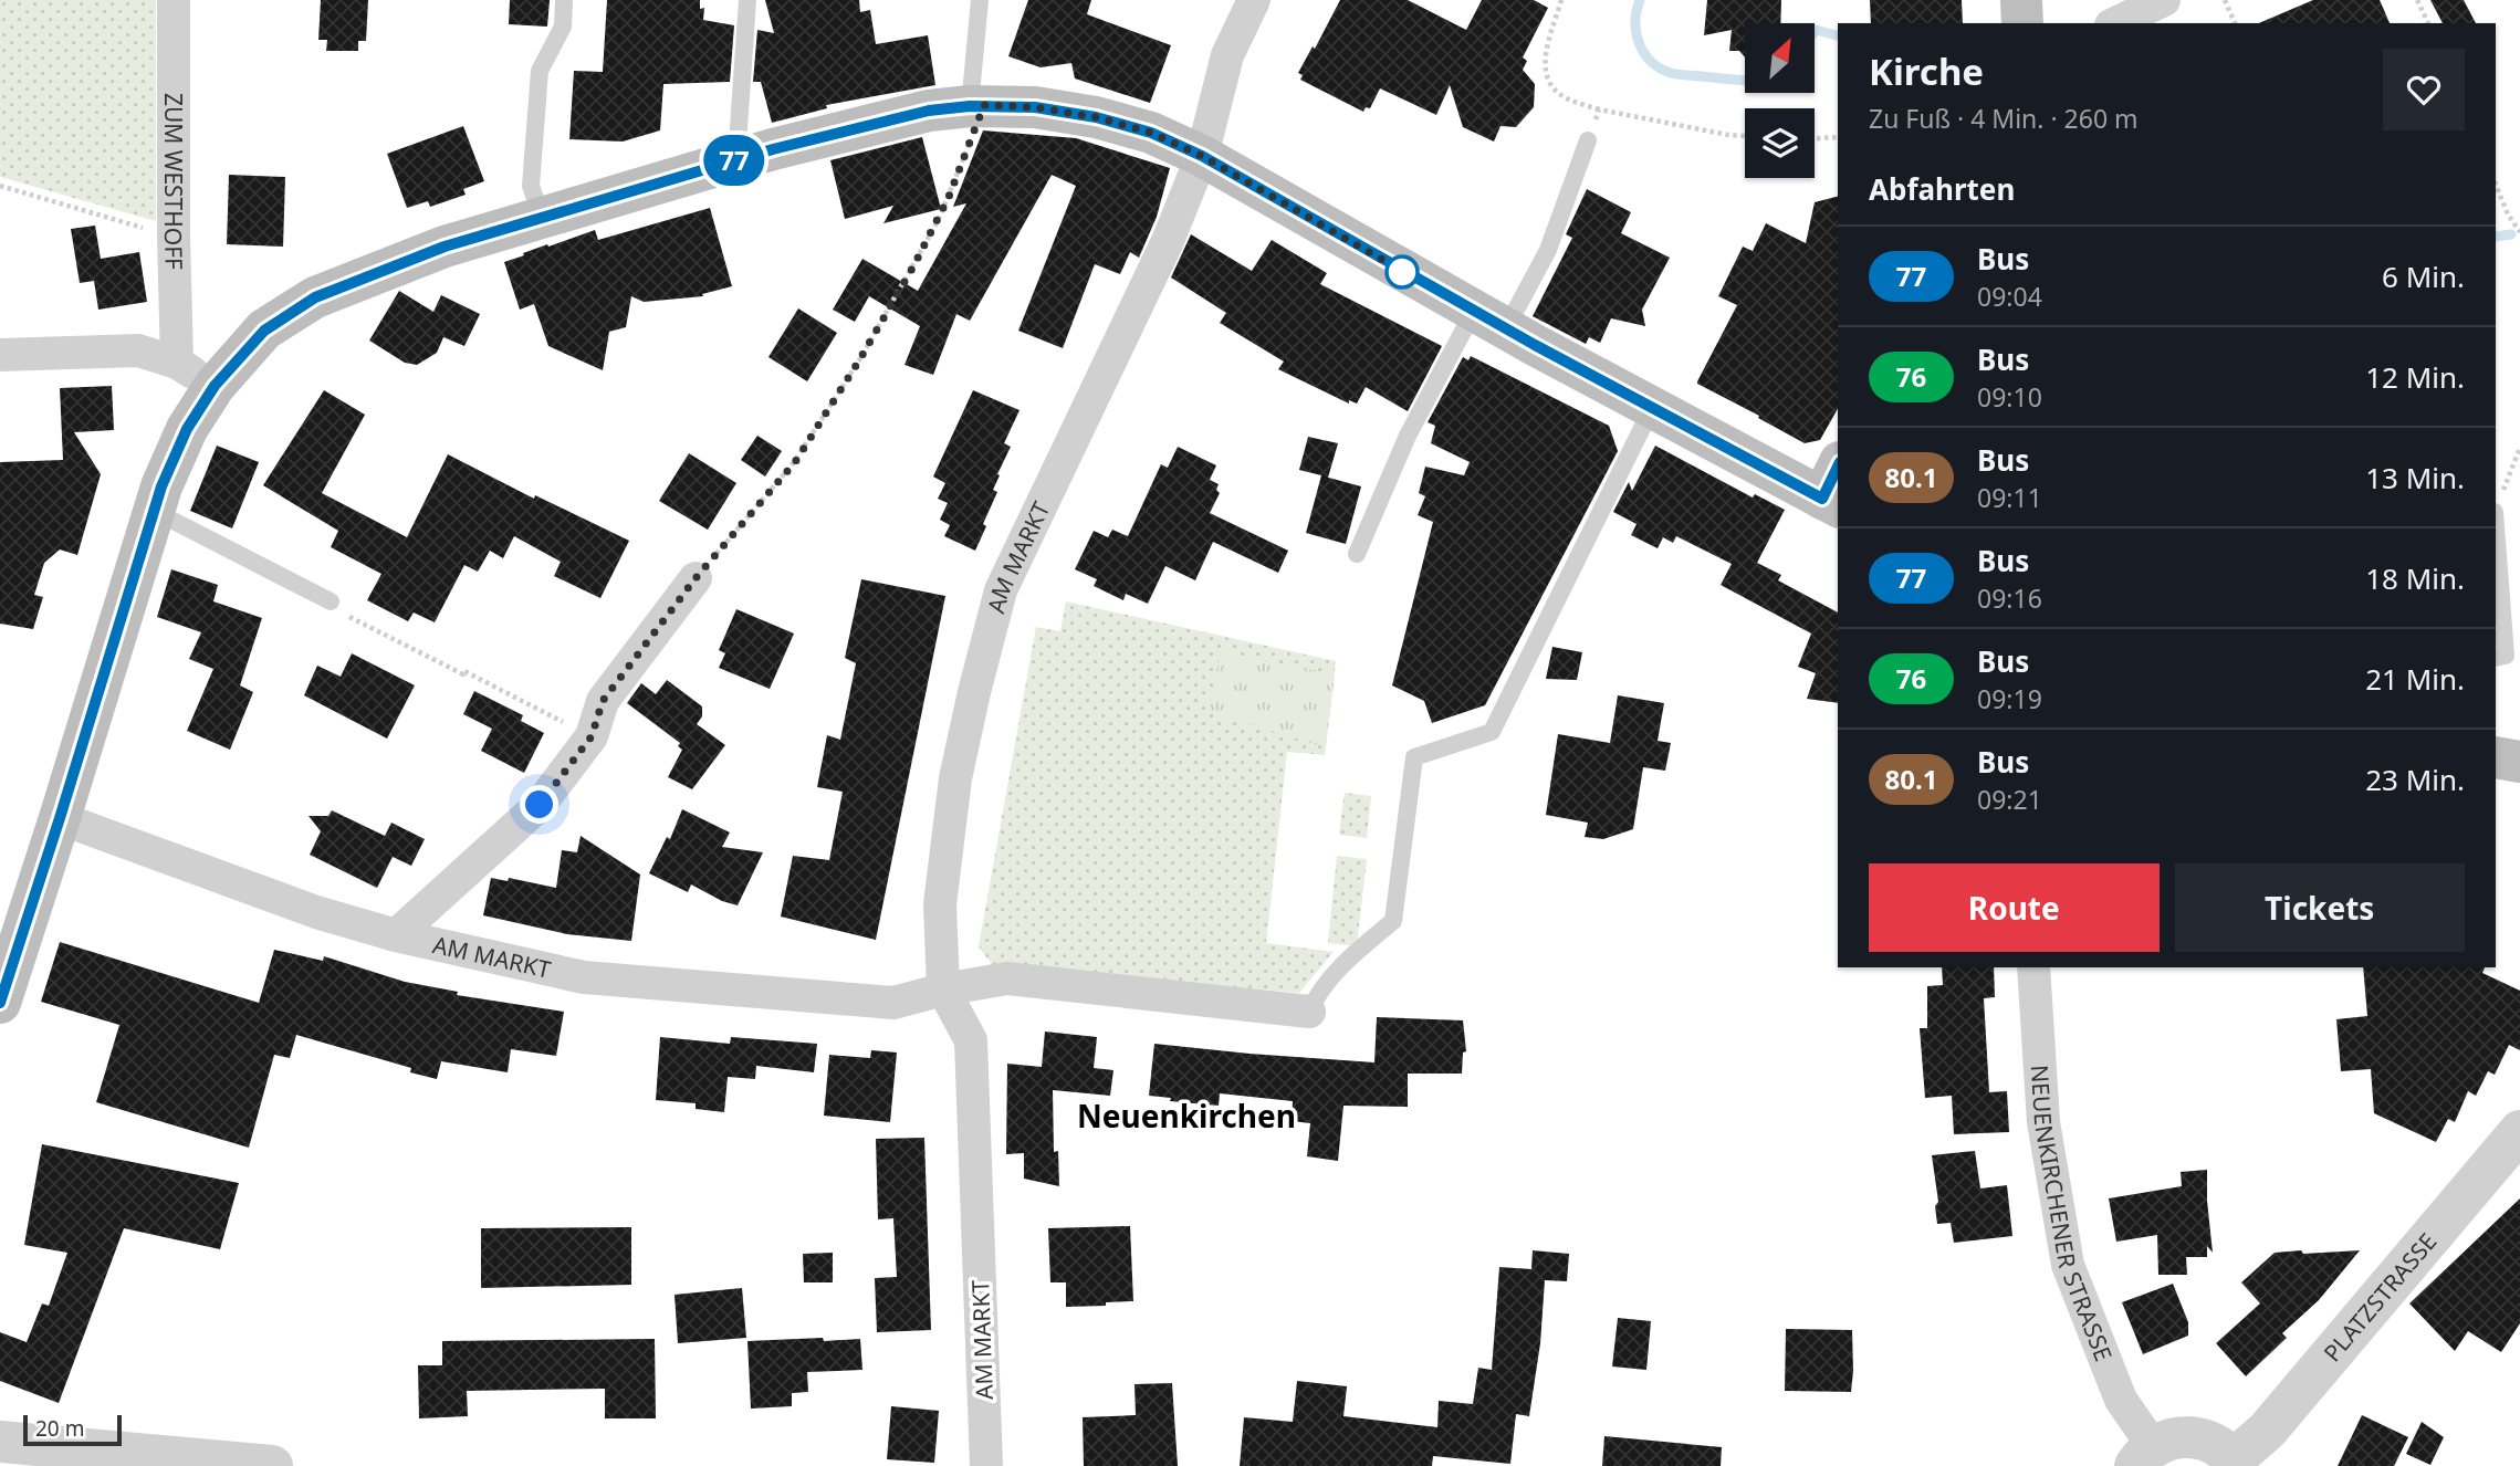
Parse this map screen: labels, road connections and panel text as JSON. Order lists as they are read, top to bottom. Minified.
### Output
{"streets":{"street":["ZUM WESTHOFF","AM MARKT","NEUENKIRCHENER STRASSE","PLATZSTRASSE"]},"districts":["Neuenkirchen"],"lines":["bus line 77"],"scale_bar":"20 m","north":"top right","page":{"on_map":"77","heading":[["Kirche","Zu Fuß · 4 Min. · 260 m"],"Abfahrten"],"list":[{"mark":"77","name":"Bus","note":"09:04","value":"6 Min."},{"mark":"76","name":"Bus","note":"09:10","value":"12 Min."},{"mark":"80.1","name":"Bus","note":"09:11","value":"13 Min."},{"mark":"77","name":"Bus","note":"09:16","value":"18 Min."},{"mark":"76","name":"Bus","note":"09:19","value":"21 Min."},{"mark":"80.1","name":"Bus","note":"09:21","value":"23 Min."}],"buttons":["Route","Tickets"],"scale":"20 m"}}
